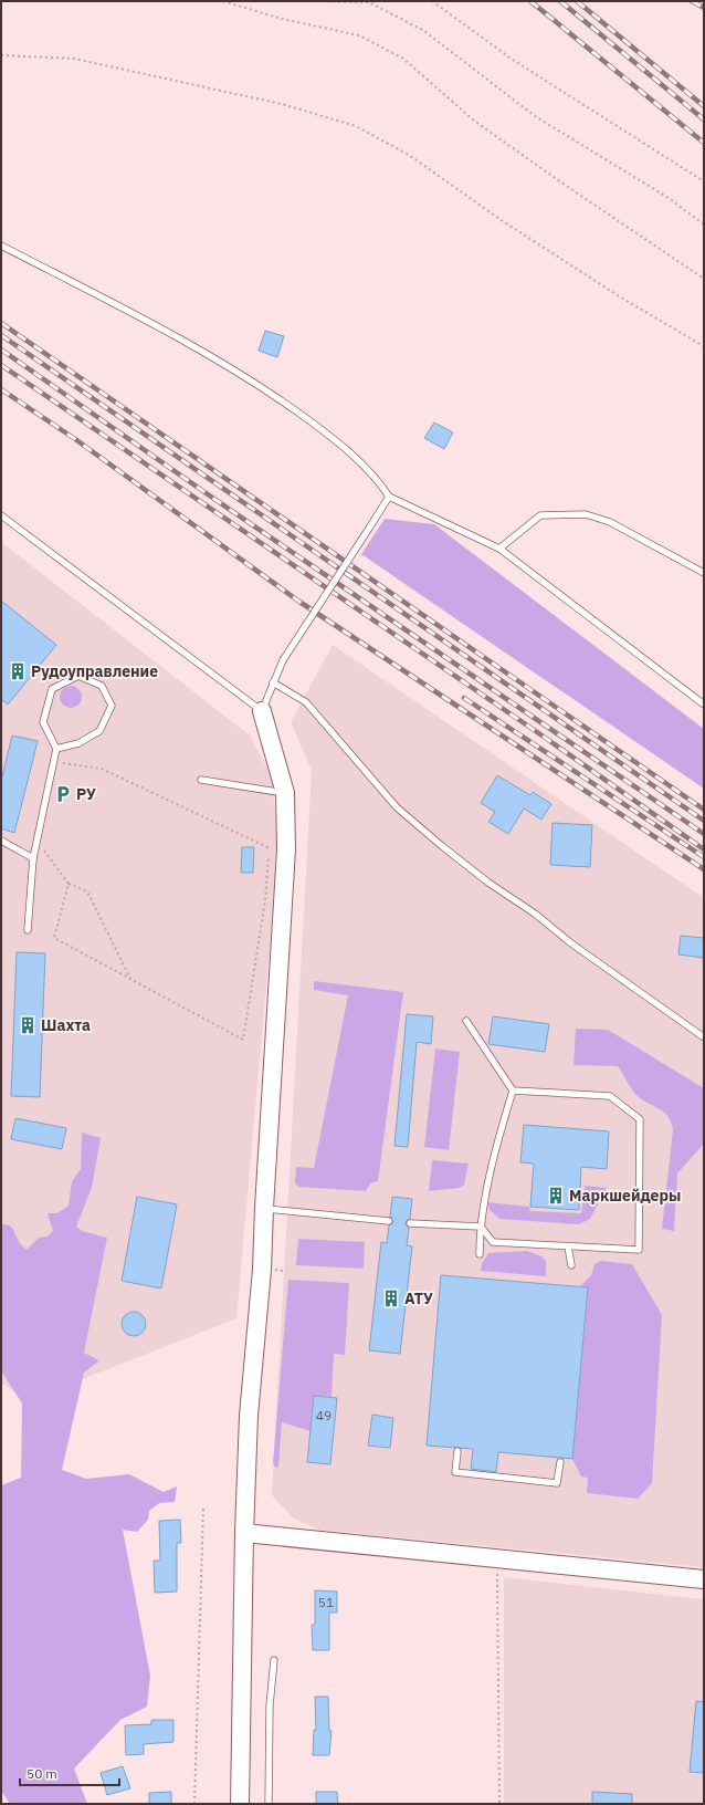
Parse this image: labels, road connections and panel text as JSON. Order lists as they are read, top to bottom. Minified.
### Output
{"places":{"building":["Рудоуправление","Шахта","Маркшейдеры","АТУ"],"parking":["РУ"]},"house_numbers":["49","51"],"scale_bar":"50 m"}
